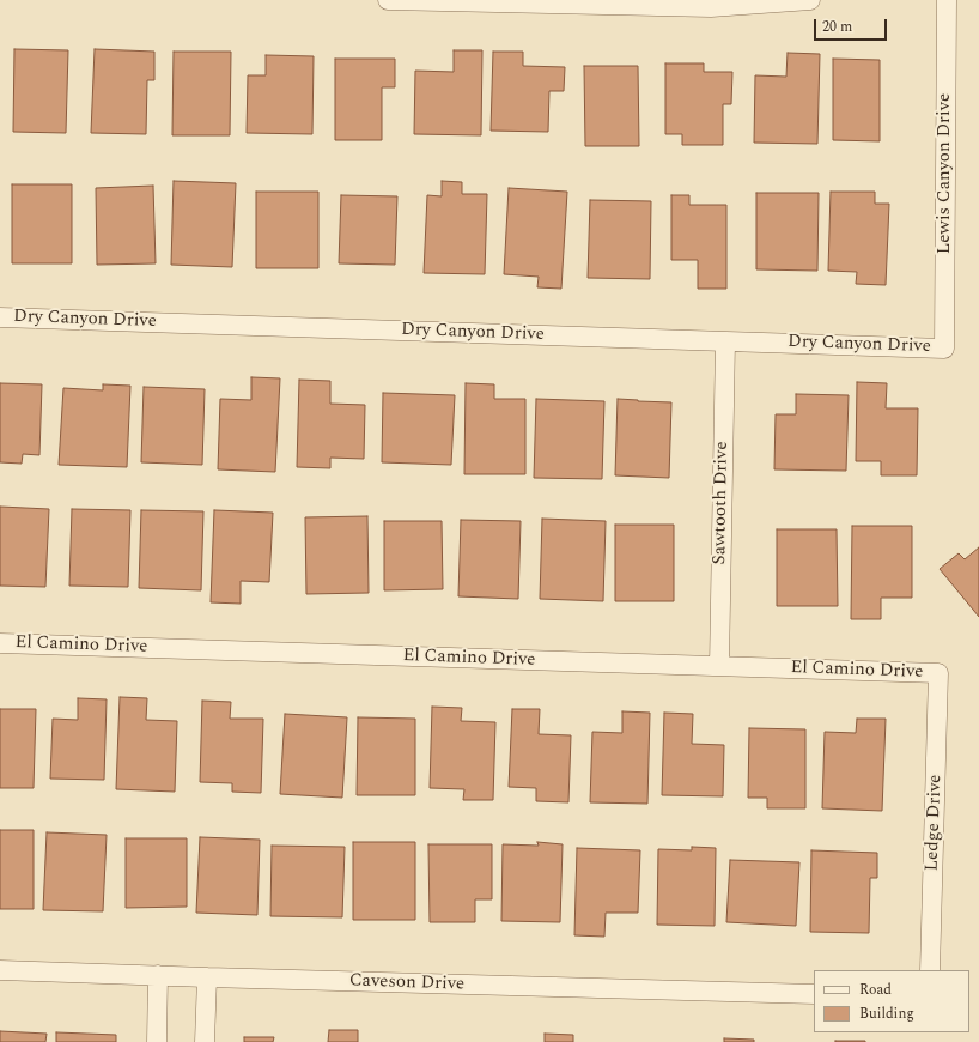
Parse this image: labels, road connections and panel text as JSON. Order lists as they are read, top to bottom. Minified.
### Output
{"streets":{"street":["Lewis Canyon Drive","Dry Canyon Drive","Sawtooth Drive","El Camino Drive","Ledge Drive","Caveson Drive"]},"crossings":[["Lewis Canyon Drive","Dry Canyon Drive"],["Dry Canyon Drive","Sawtooth Drive"],["Sawtooth Drive","El Camino Drive"],["El Camino Drive","Ledge Drive"]],"legend":["Road","Building"],"scale_bar":"20 m"}
